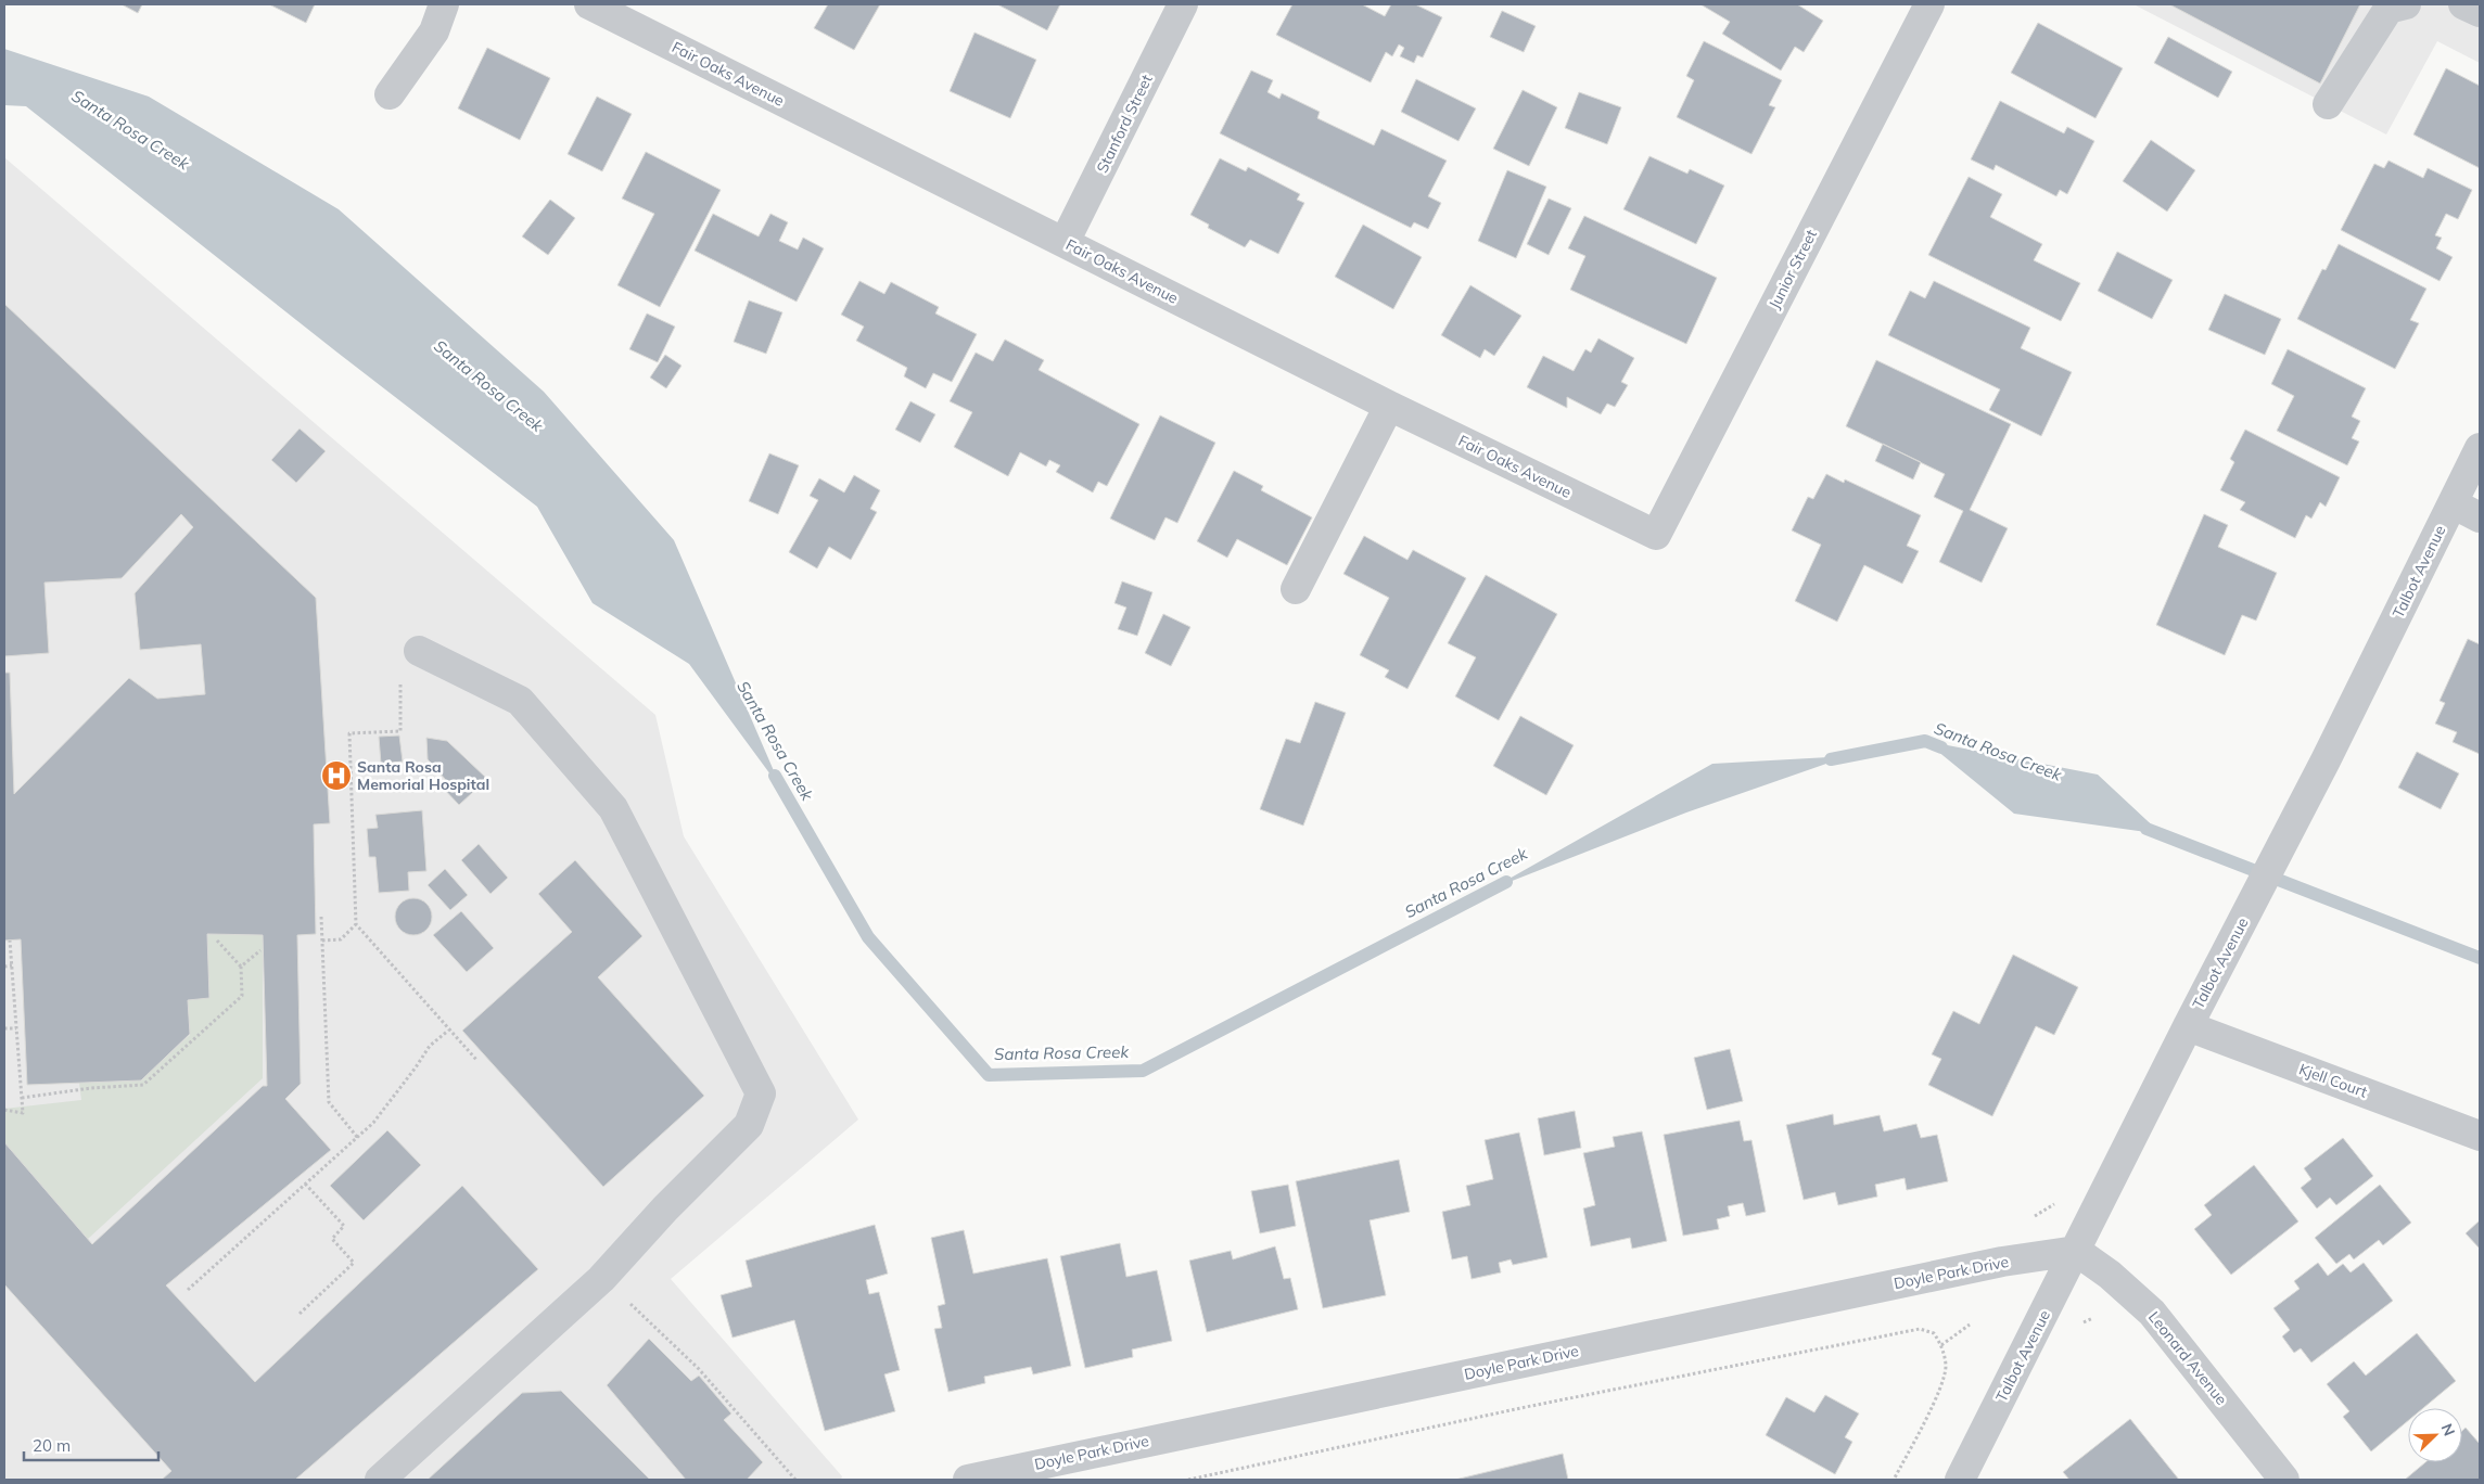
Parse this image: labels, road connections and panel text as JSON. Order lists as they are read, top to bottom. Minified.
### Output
{"streets":{"street":["Fair Oaks Avenue","Stanford Street","Junior Street","Talbot Avenue","Kjell Court","Doyle Park Drive","Leonard Avenue"]},"crossings":[["Fair Oaks Avenue","Stanford Street"],["Fair Oaks Avenue","Junior Street"],["Talbot Avenue","Kjell Court"],["Talbot Avenue","Doyle Park Drive"],["Talbot Avenue","Leonard Avenue"],["Doyle Park Drive","Leonard Avenue"]],"water":["Santa Rosa Creek"],"places":{"hospital":["Santa Rosa Memorial Hospital"]},"scale_bar":"20 m","north":"top right"}
